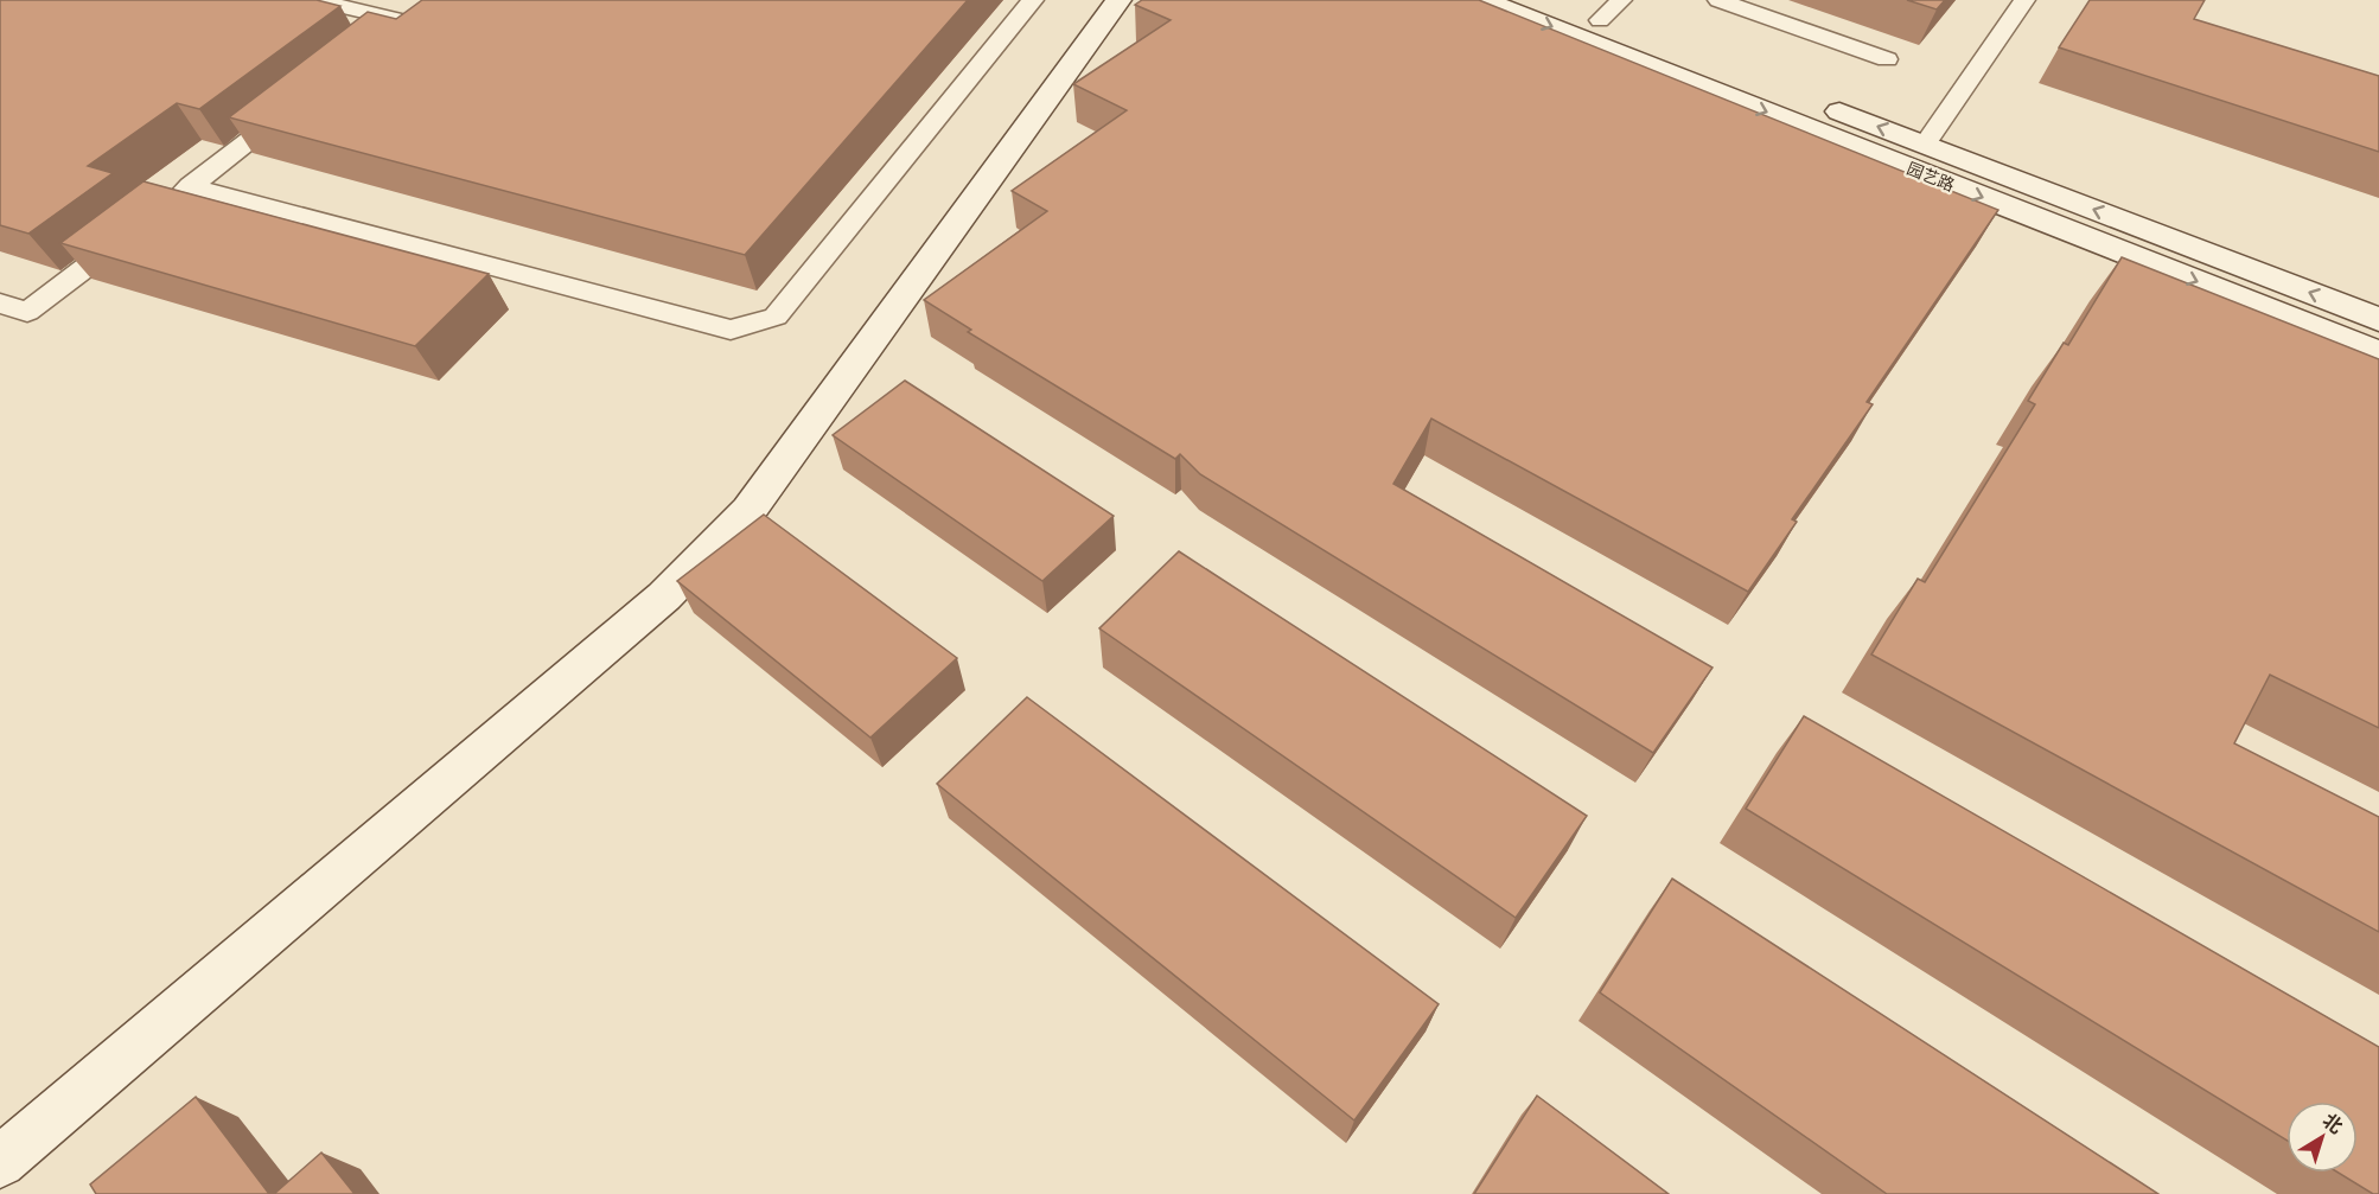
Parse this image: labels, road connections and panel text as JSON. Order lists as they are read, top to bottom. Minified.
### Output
{"streets":{"street":["园艺路"]},"north":"top right"}
